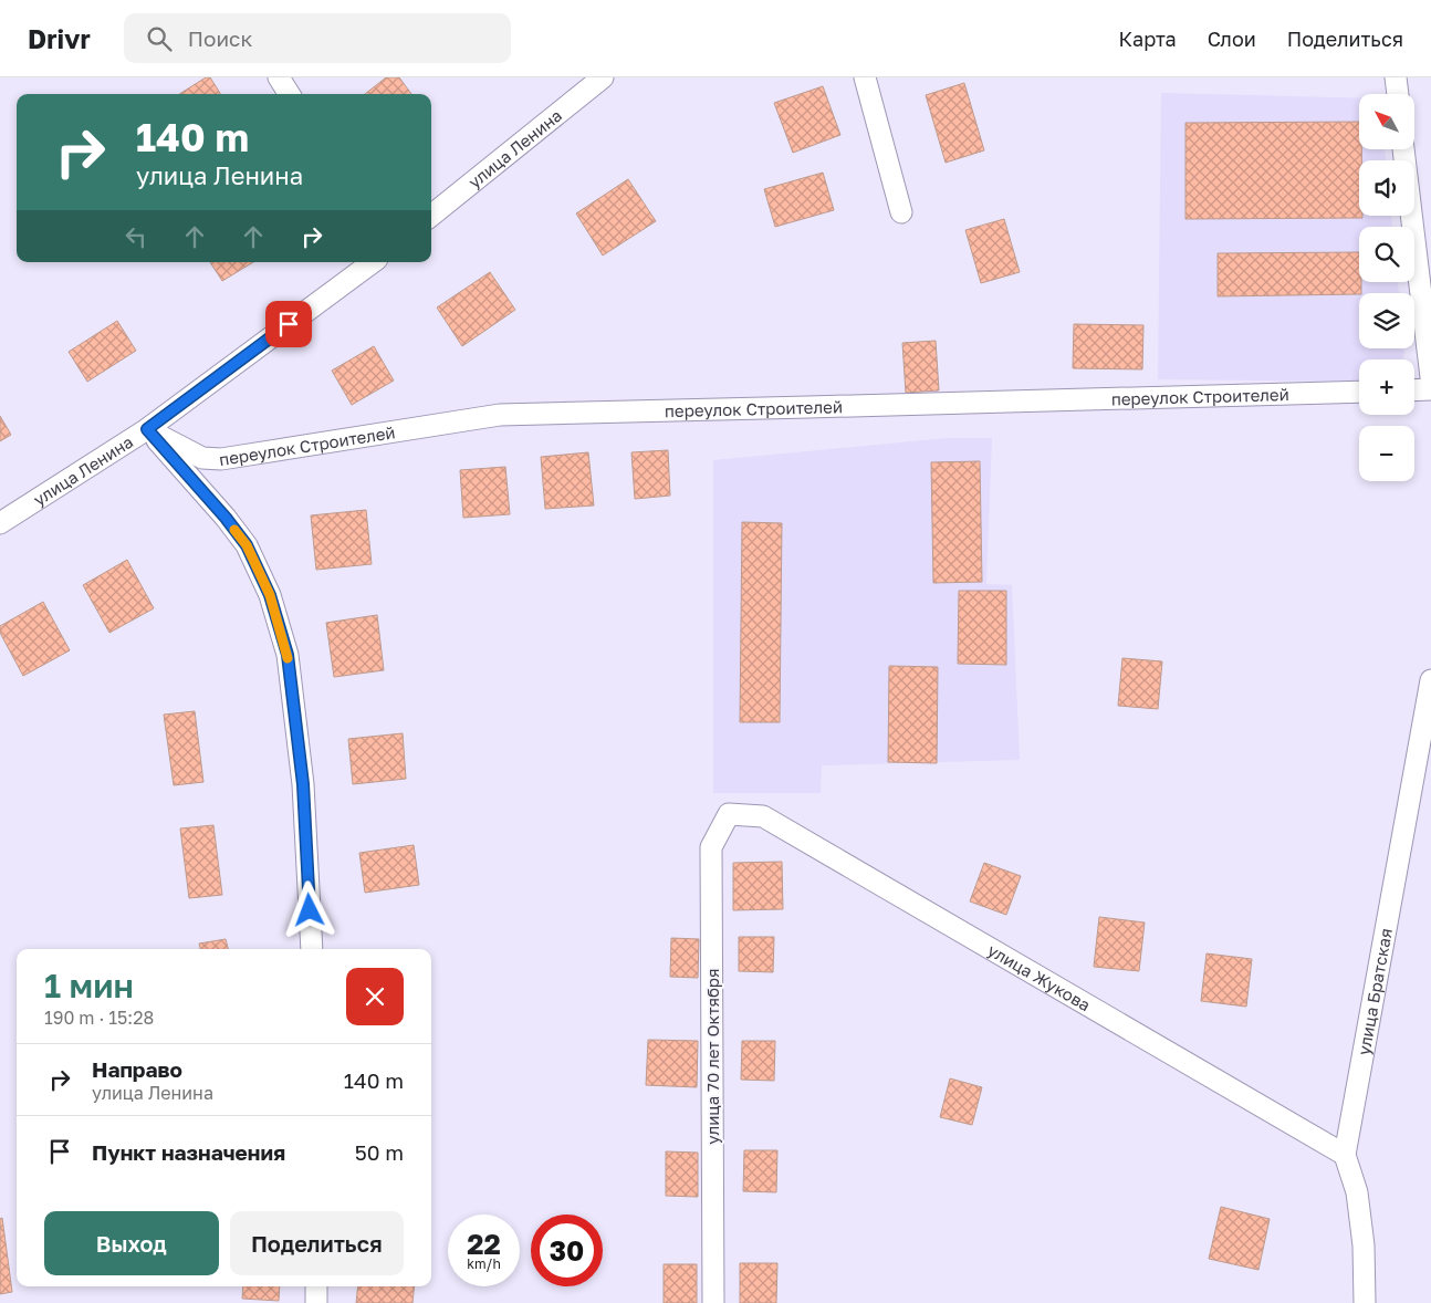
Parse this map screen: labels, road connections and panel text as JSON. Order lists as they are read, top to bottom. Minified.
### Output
{"streets":{"street":["улица Ленина","переулок Строителей","улица Жукова","улица Братская","улица 70 лет Октября"]},"crossings":[["улица Ленина","переулок Строителей"],["улица Жукова","улица Братская"],["улица Жукова","улица 70 лет Октября"]],"north":"top left","page":{"header":"Drivr","search":"Поиск","nav":["Карта","Слои","Поделиться"],"map_buttons":["+","−"],"turn":["140 m","улица Ленина"],"heading":["1 мин","190 m · 15:28"],"list":[{"name":"Направо","note":"улица Ленина","value":"140 m"},{"name":"Пункт назначения","value":"50 m"}],"buttons":["Выход","Поделиться"],"speed":"22 km/h","limit":"30"}}
